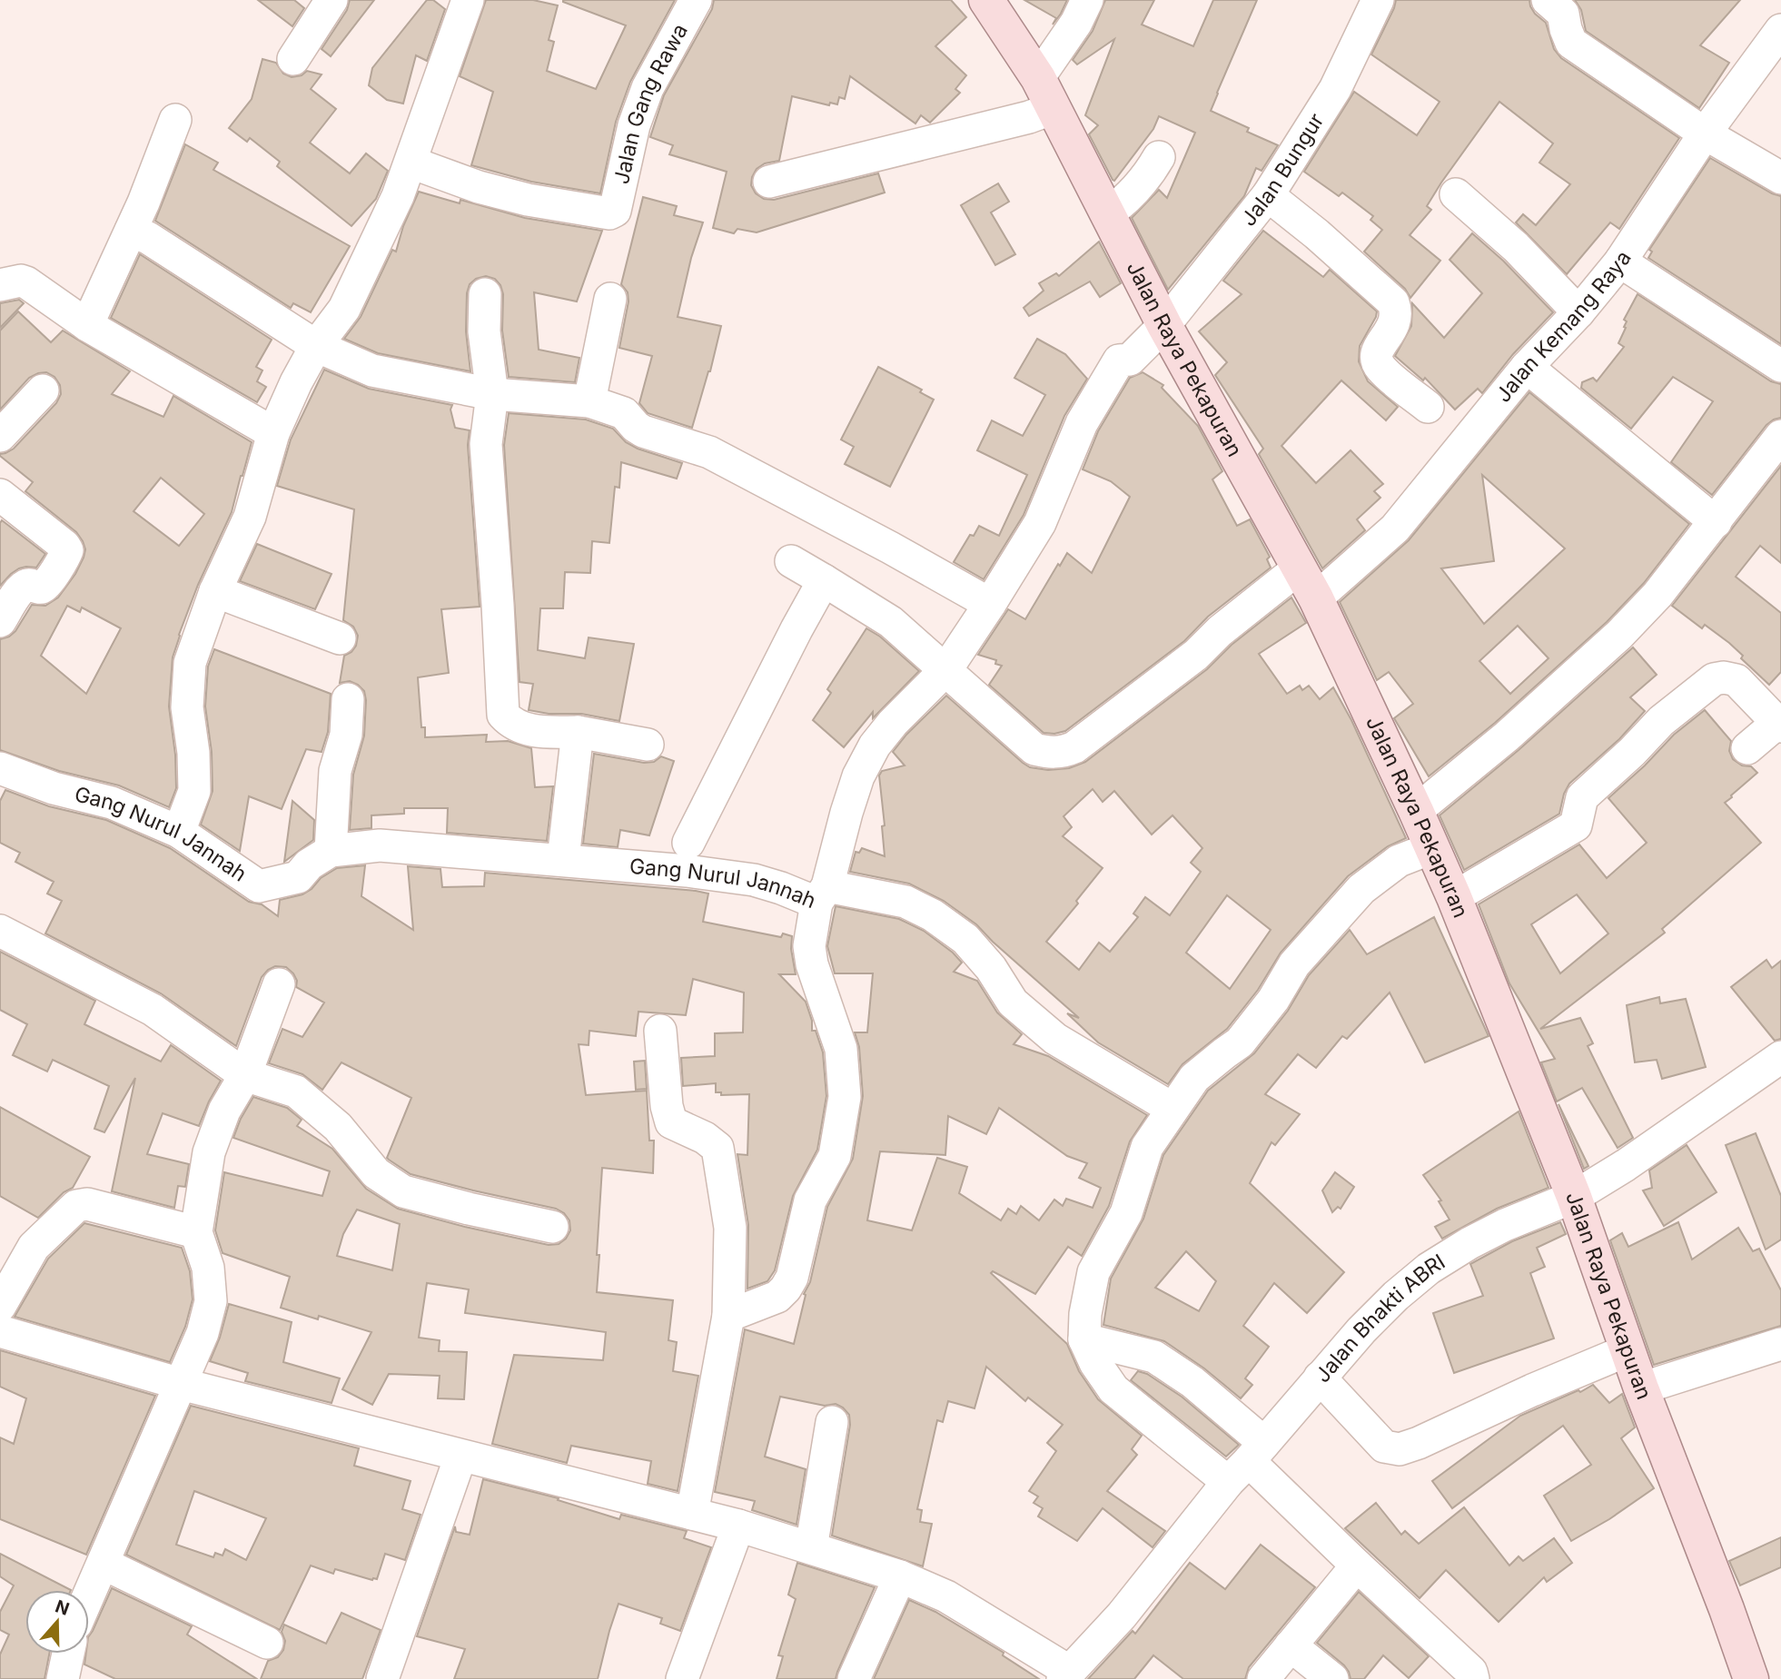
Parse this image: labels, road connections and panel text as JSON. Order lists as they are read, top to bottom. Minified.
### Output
{"streets":{"main road":["Jalan Raya Pekapuran"],"street":["Jalan Gang Rawa","Jalan Bungur","Jalan Kemang Raya","Gang Nurul Jannah","Jalan Bhakti ABRI"]},"crossings":[["Jalan Bungur","Jalan Raya Pekapuran"],["Jalan Kemang Raya","Jalan Raya Pekapuran"],["Jalan Raya Pekapuran","Jalan Bhakti ABRI"]],"north":"top"}
